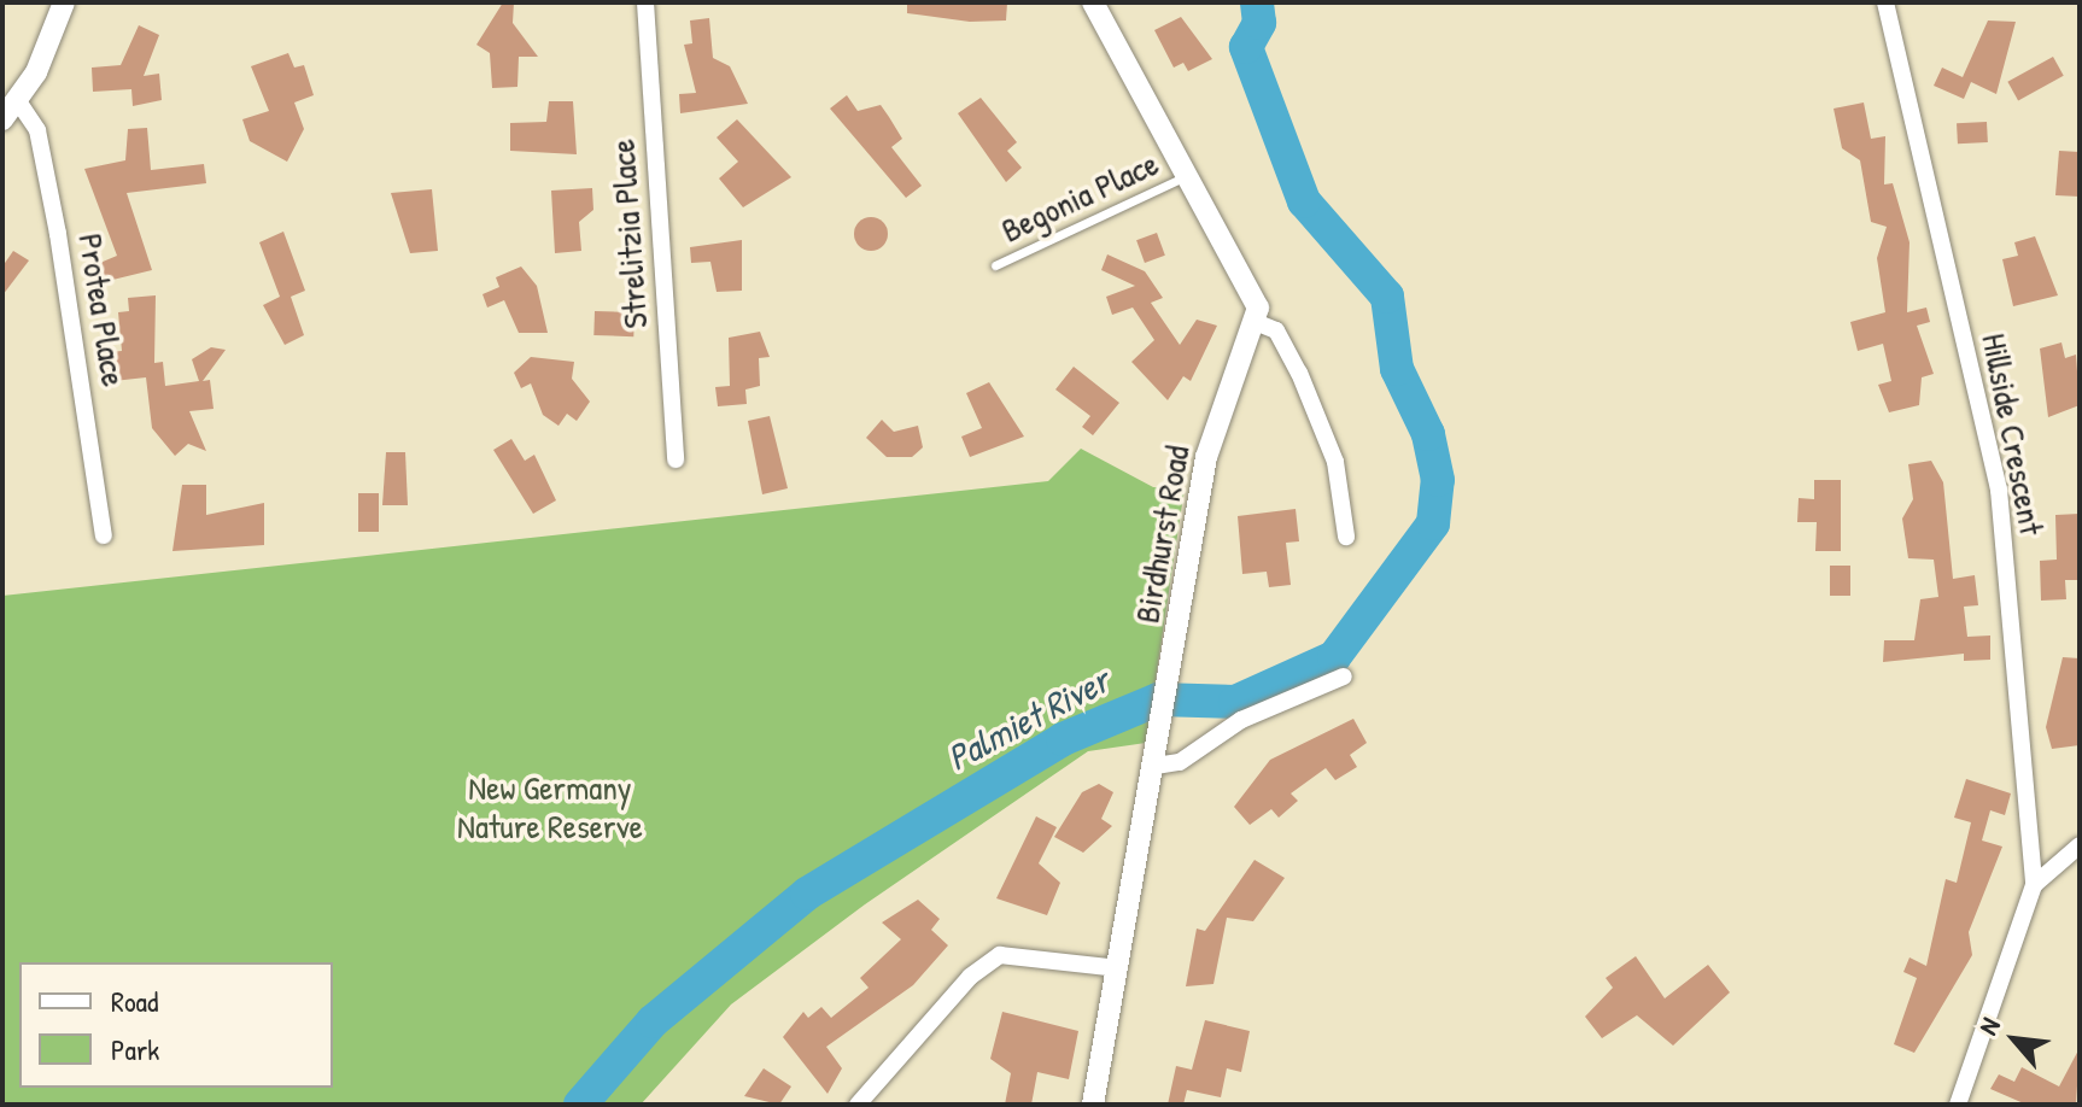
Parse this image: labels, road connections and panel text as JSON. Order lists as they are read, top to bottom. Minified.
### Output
{"streets":{"street":["Strelitzia Place","Protea Place","Hillside Crescent","Birdhurst Road"],"lane":["Begonia Place"]},"water":["Palmiet River"],"parks":["New Germany Nature Reserve"],"legend":["Road","Park"],"north":"top left"}
